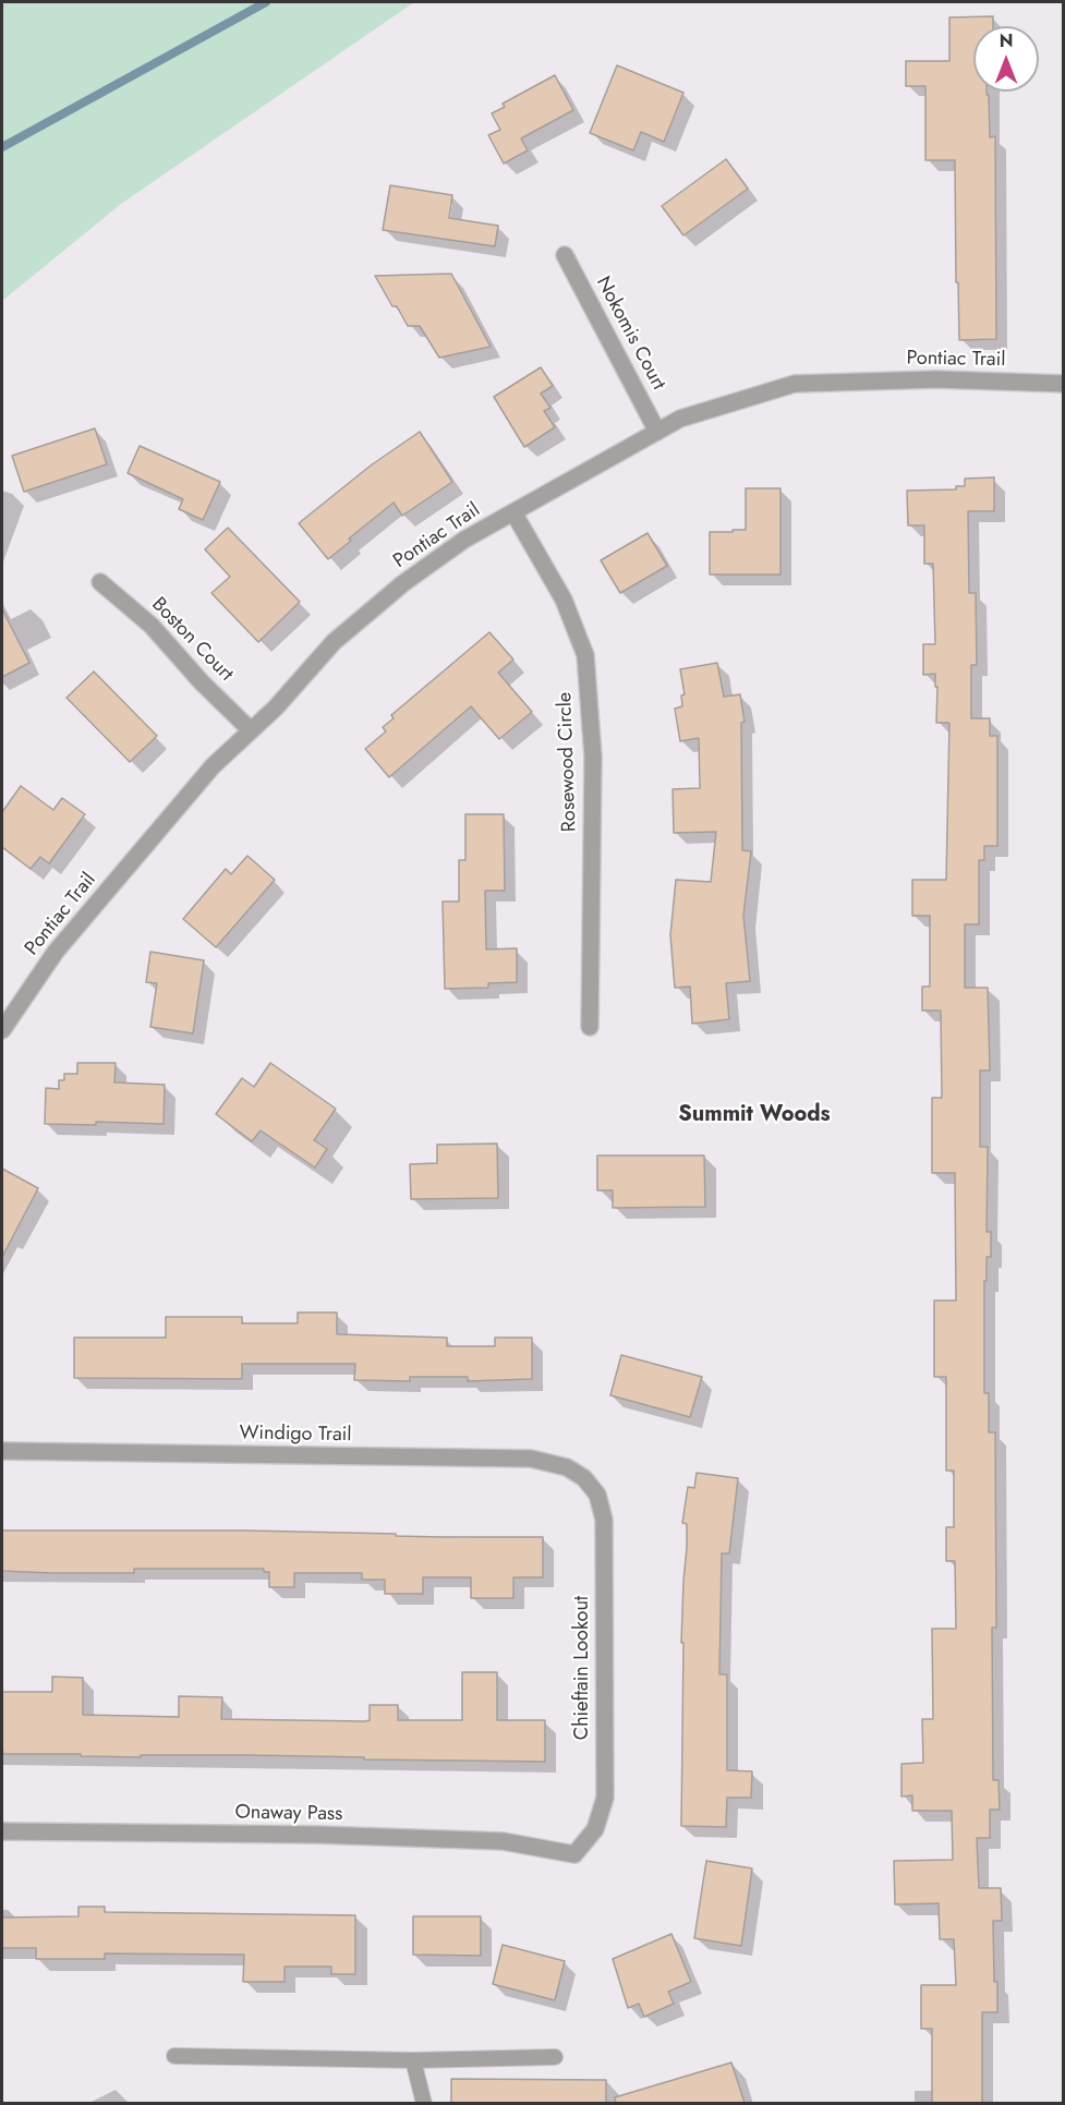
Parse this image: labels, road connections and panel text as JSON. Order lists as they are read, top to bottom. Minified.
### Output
{"streets":{"street":["Nokomis Court","Pontiac Trail","Boston Court","Rosewood Circle","Windigo Trail","Chieftain Lookout","Onaway Pass"]},"crossings":[["Nokomis Court","Pontiac Trail"],["Pontiac Trail","Boston Court"],["Pontiac Trail","Rosewood Circle"],["Windigo Trail","Chieftain Lookout"],["Chieftain Lookout","Onaway Pass"]],"districts":["Summit Woods"],"north":"top"}
